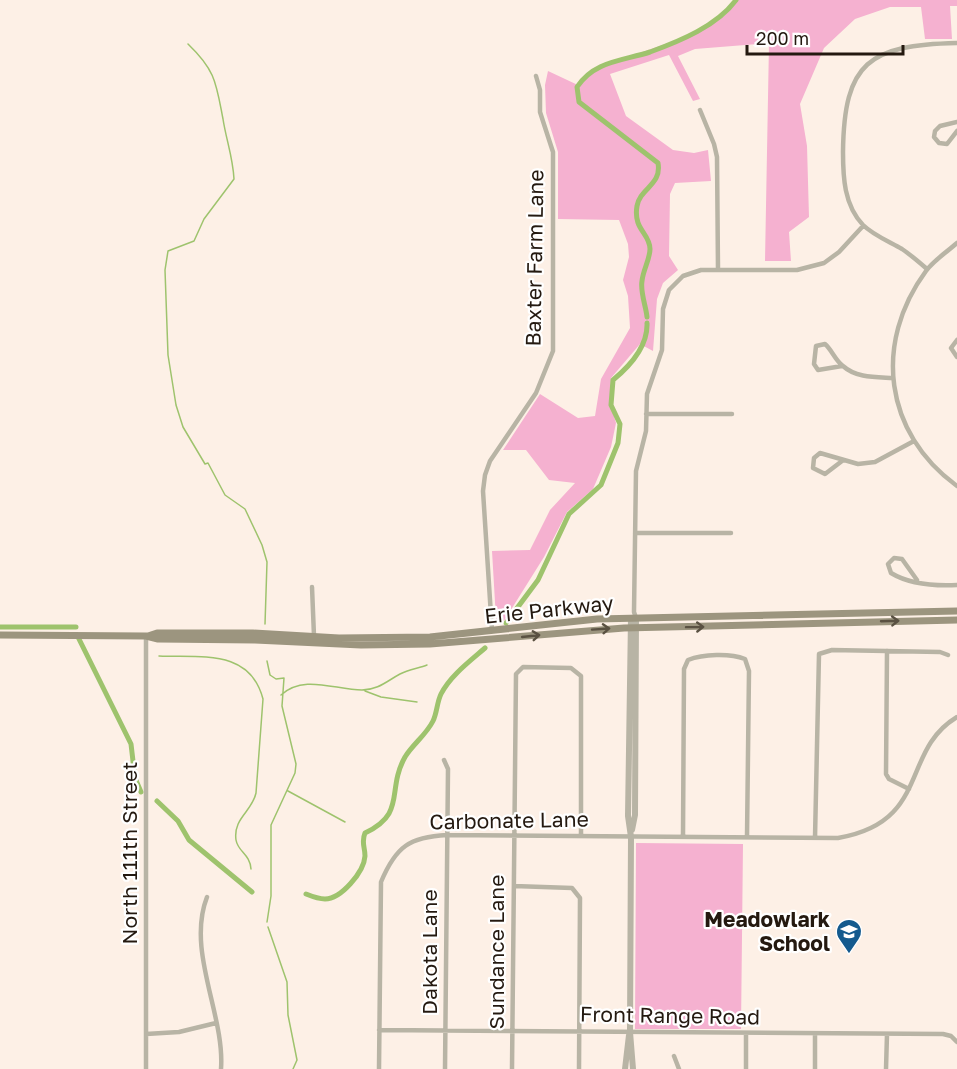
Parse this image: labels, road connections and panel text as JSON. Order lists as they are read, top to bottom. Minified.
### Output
{"streets":{"main road":["Erie Parkway"],"street":["Baxter Farm Lane","Carbonate Lane","North 111th Street","Dakota Lane","Sundance Lane","Front Range Road"]},"crossings":[["Baxter Farm Lane","Erie Parkway"],["Erie Parkway","North 111th Street"],["Carbonate Lane","Dakota Lane"],["Carbonate Lane","Sundance Lane"],["Carbonate Lane","Front Range Road"],["Dakota Lane","Front Range Road"],["Sundance Lane","Front Range Road"]],"places":{"school or university":["Meadowlark School"]},"scale_bar":"200 m"}
